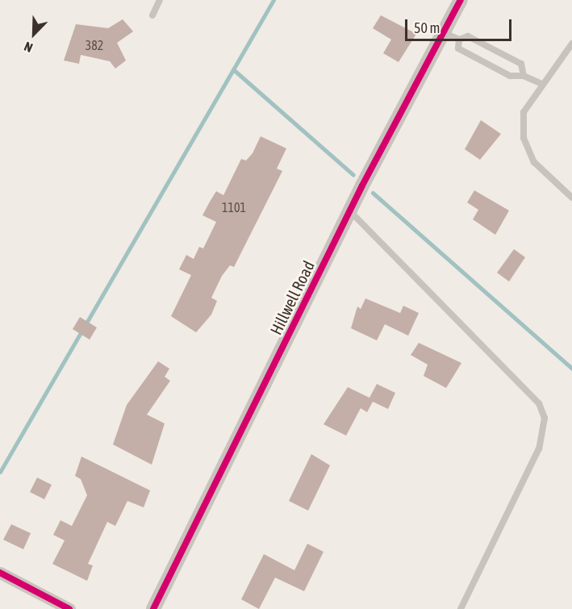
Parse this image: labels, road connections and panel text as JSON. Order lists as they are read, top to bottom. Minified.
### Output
{"streets":{"street":["Hillwell Road"]},"house_numbers":["382","1101"],"scale_bar":"50 m","north":"bottom left"}
